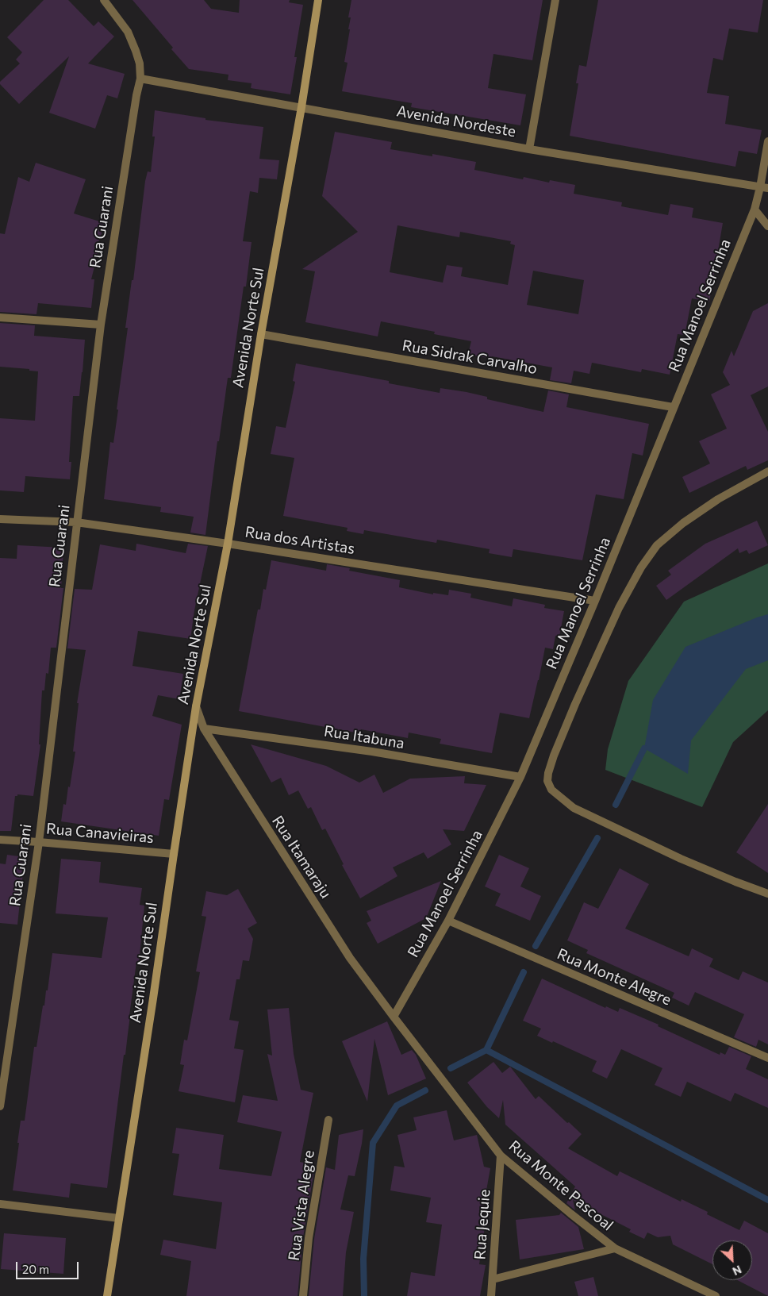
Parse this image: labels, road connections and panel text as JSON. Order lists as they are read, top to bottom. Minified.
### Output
{"streets":{"street":["Avenida Nordeste","Rua Guarani","Rua Manoel Serrinha","Avenida Norte Sul","Rua Sidrak Carvalho","Rua dos Artistas","Rua Itabuna","Rua Canavieiras","Rua Itamaraju","Rua Monte Alegre","Rua Monte Pascoal","Rua Vista Alegre","Rua Jequie"]},"crossings":[["Avenida Nordeste","Rua Guarani"],["Avenida Nordeste","Rua Manoel Serrinha"],["Avenida Nordeste","Avenida Norte Sul"],["Rua Guarani","Rua dos Artistas"],["Rua Guarani","Rua Canavieiras"],["Rua Manoel Serrinha","Rua Sidrak Carvalho"],["Rua Manoel Serrinha","Rua dos Artistas"],["Rua Manoel Serrinha","Rua Itabuna"],["Rua Manoel Serrinha","Rua Itamaraju"],["Rua Manoel Serrinha","Rua Monte Alegre"],["Rua Manoel Serrinha","Rua Monte Pascoal"],["Avenida Norte Sul","Rua Sidrak Carvalho"],["Avenida Norte Sul","Rua dos Artistas"],["Avenida Norte Sul","Rua Canavieiras"],["Avenida Norte Sul","Rua Itamaraju"],["Rua Itabuna","Rua Itamaraju"],["Rua Itamaraju","Rua Monte Pascoal"],["Rua Monte Pascoal","Rua Jequie"]],"scale_bar":"20 m","north":"bottom right"}
